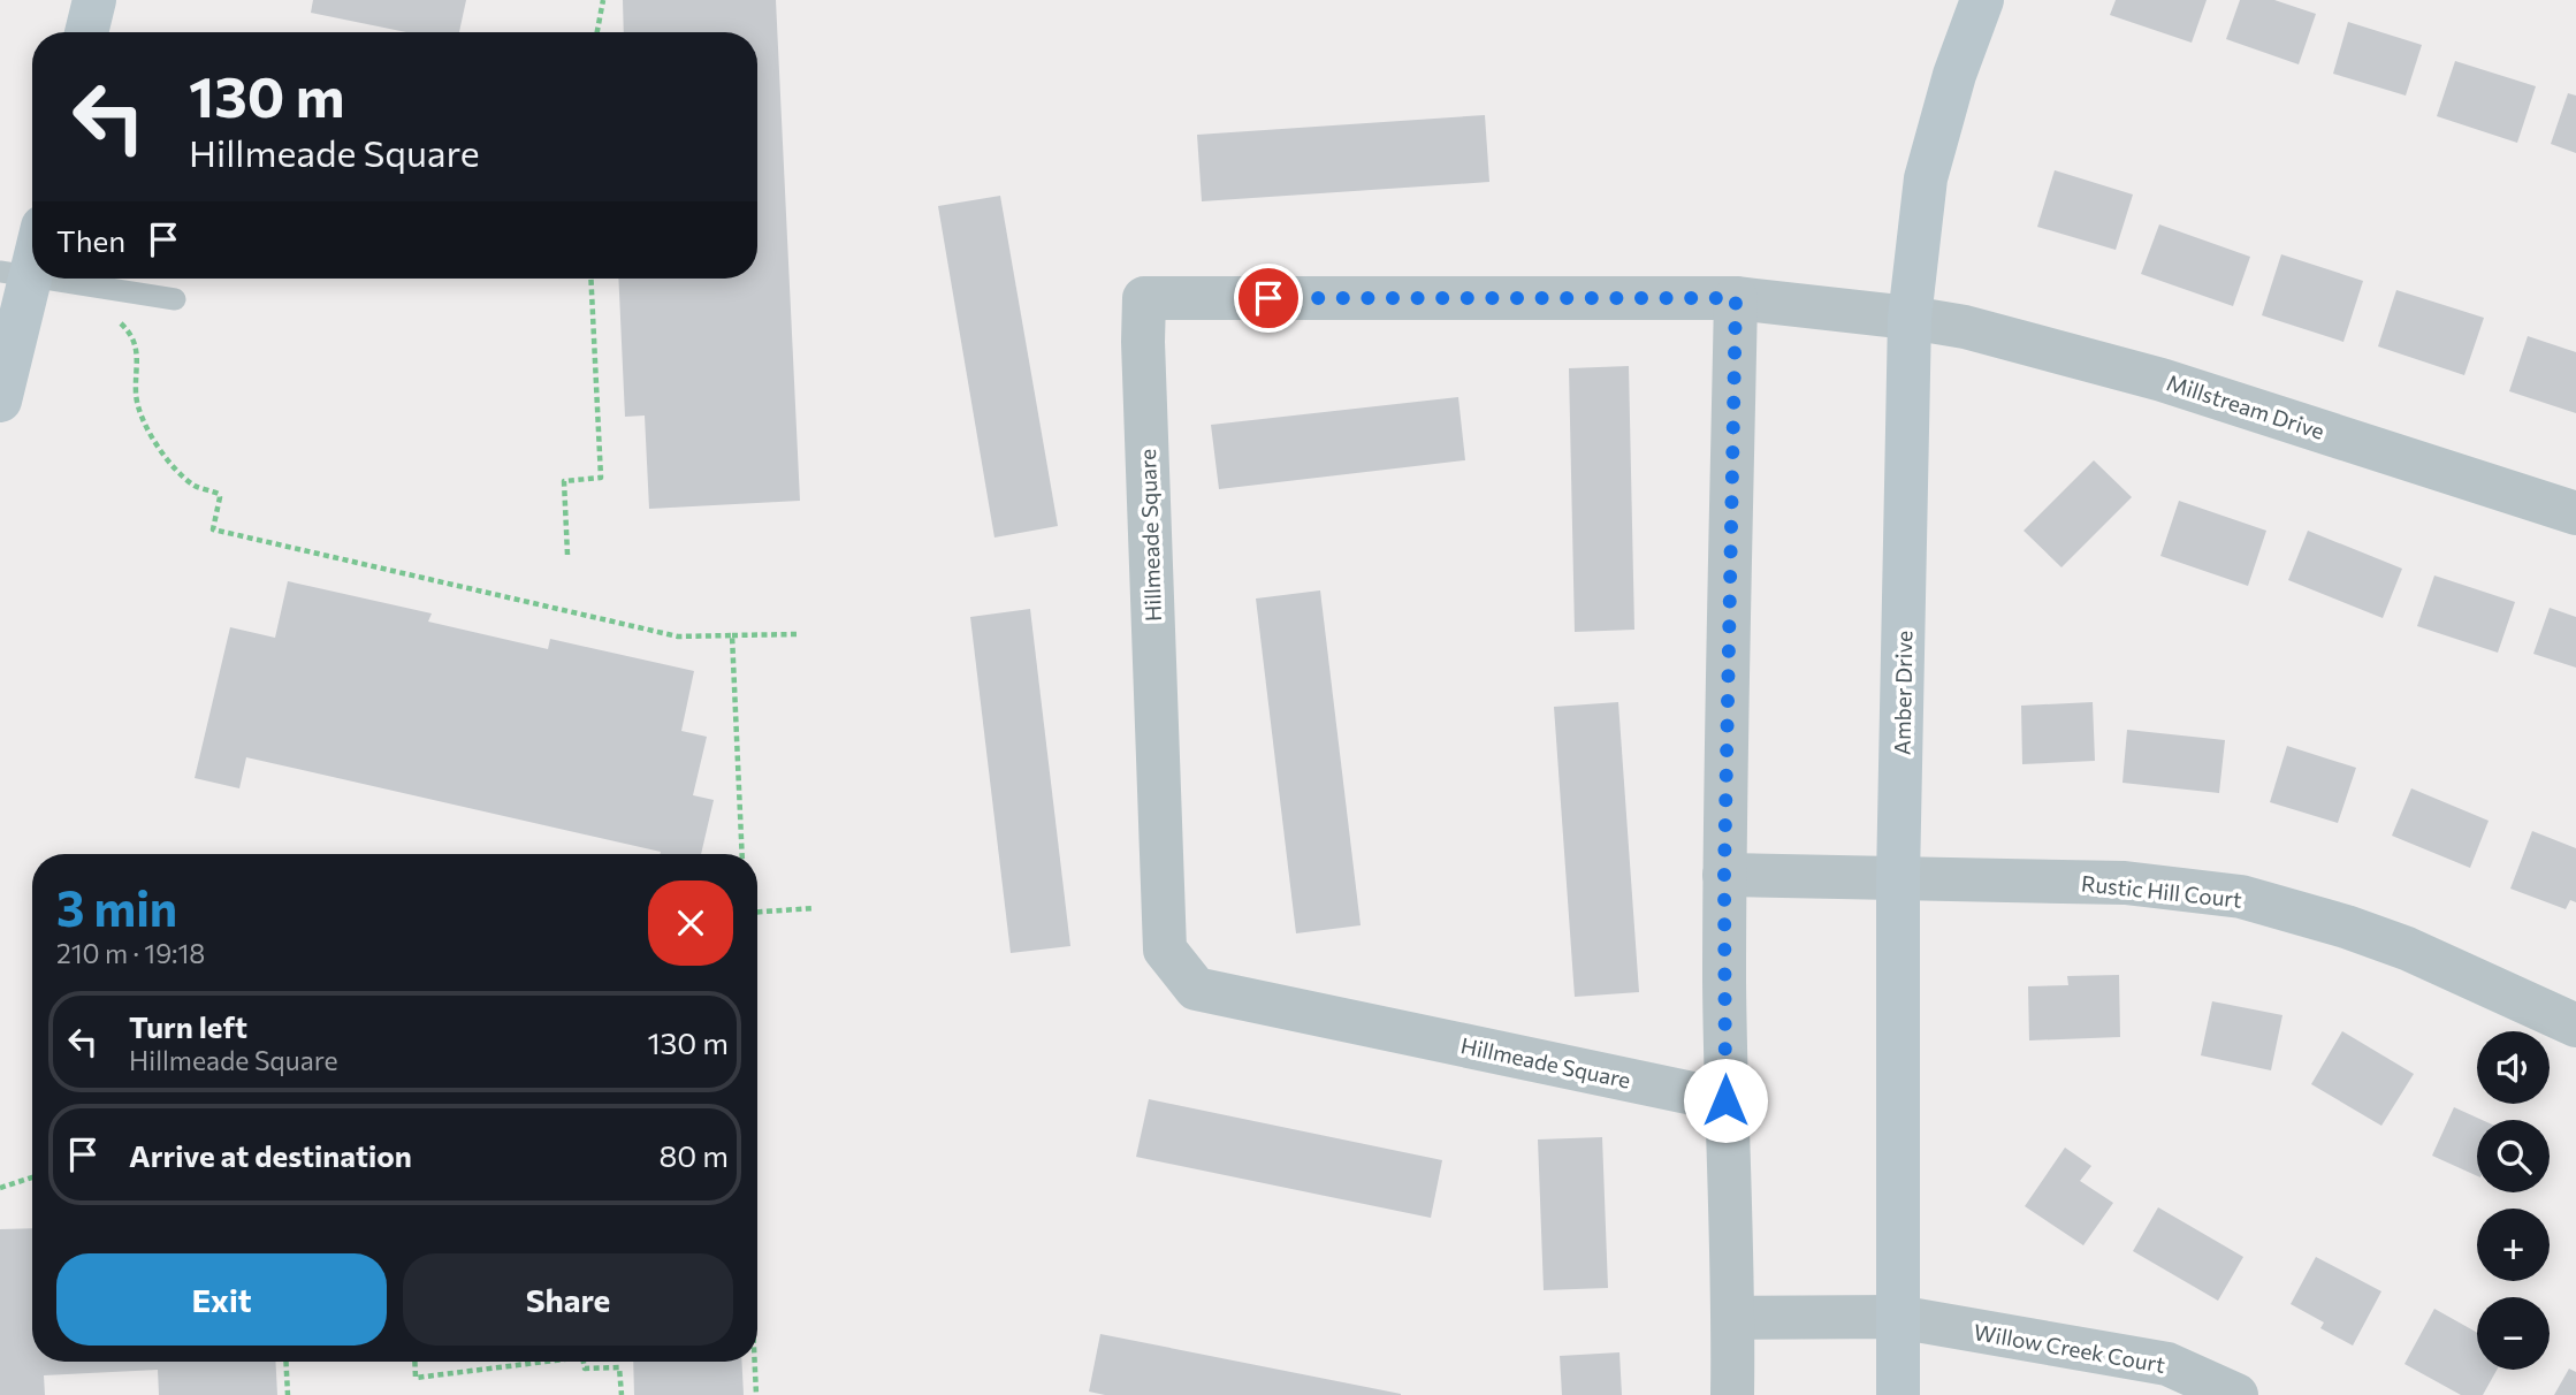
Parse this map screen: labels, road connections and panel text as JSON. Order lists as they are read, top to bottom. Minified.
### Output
{"streets":{"street":["Millstream Drive","Hillmeade Square","Amber Drive","Rustic Hill Court","Willow Creek Court"]},"crossings":[["Millstream Drive","Hillmeade Square"],["Millstream Drive","Amber Drive"],["Hillmeade Square","Amber Drive"],["Amber Drive","Rustic Hill Court"],["Amber Drive","Willow Creek Court"]],"page":{"turn":["130 m","Hillmeade Square"],"then":"Then","heading":["3 min","210 m · 19:18"],"list":[{"name":"Turn left","note":"Hillmeade Square","value":"130 m"},{"name":"Arrive at destination","value":"80 m"}],"map_buttons":["+","−"],"buttons":["Exit","Share"]}}
